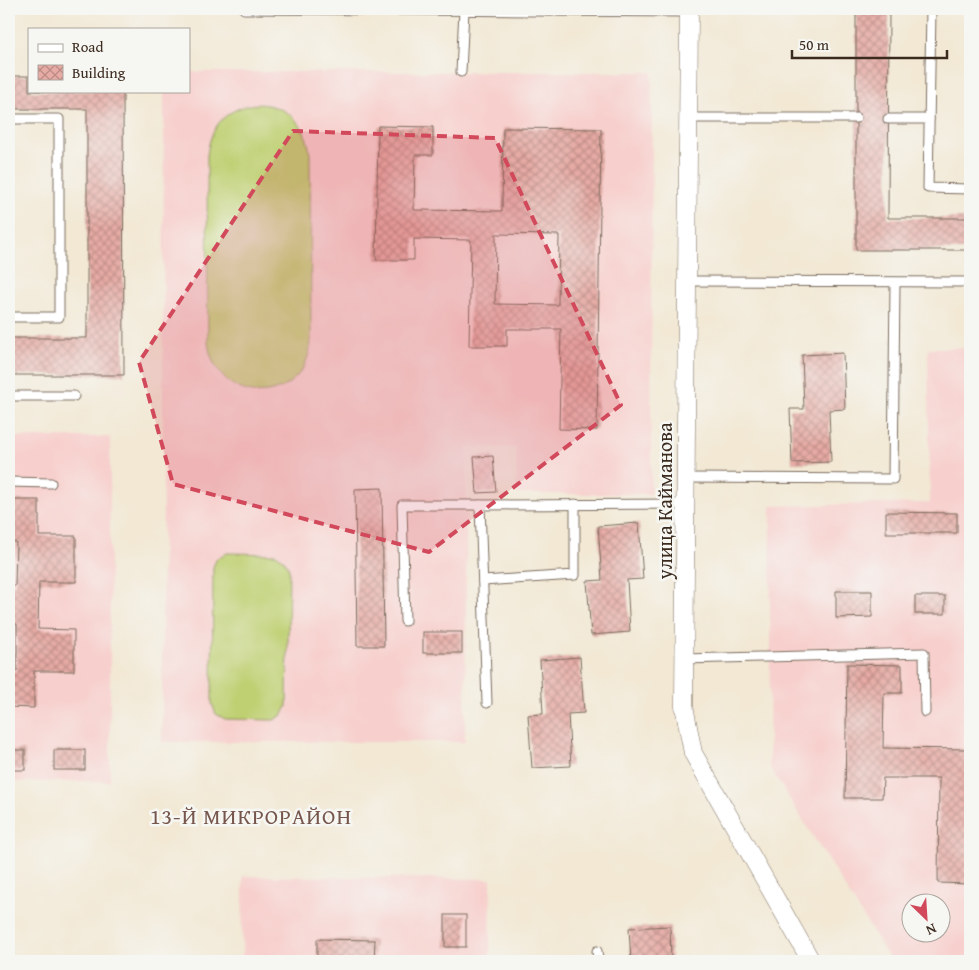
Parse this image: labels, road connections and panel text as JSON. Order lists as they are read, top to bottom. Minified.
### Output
{"streets":{"street":["улица Кайманова"]},"districts":["13-Й МИКРОРАЙОН"],"legend":["Road","Building"],"scale_bar":"50 m","north":"bottom right"}
